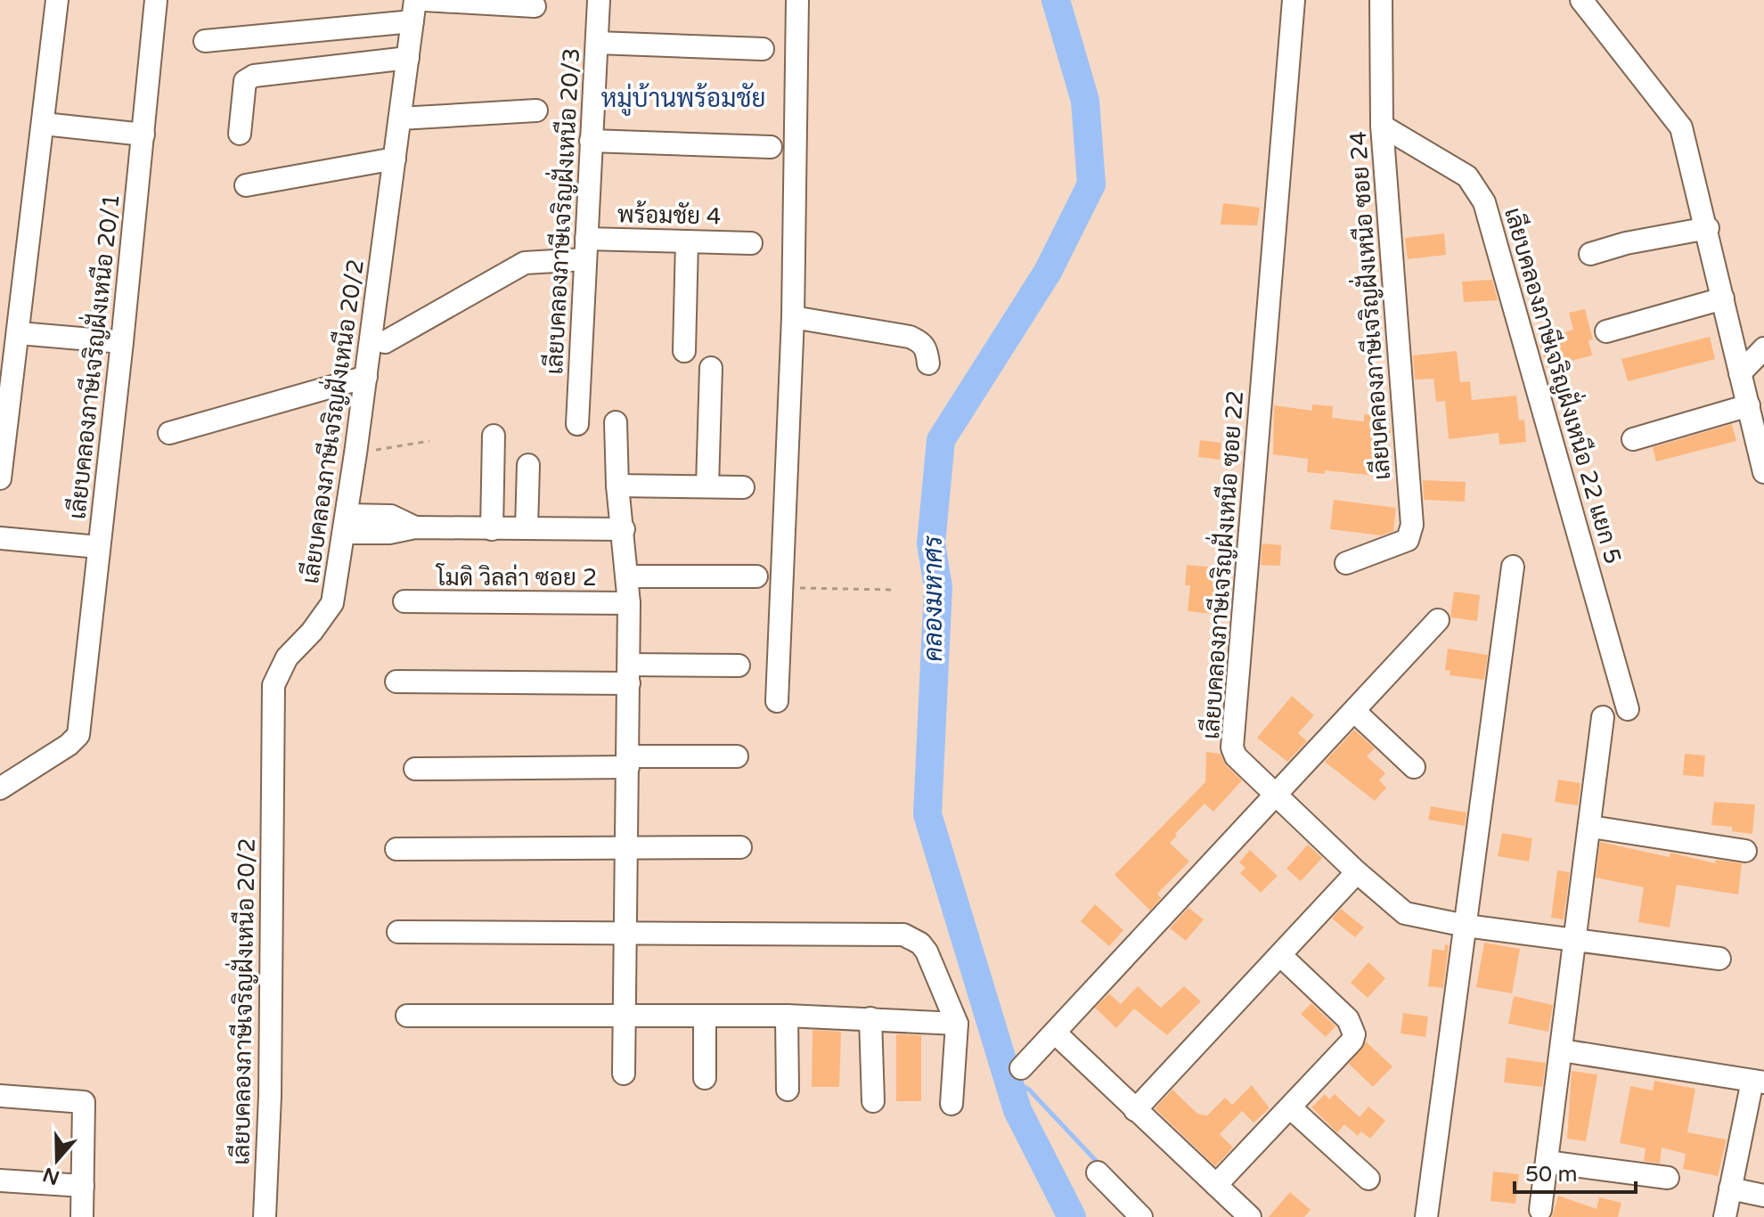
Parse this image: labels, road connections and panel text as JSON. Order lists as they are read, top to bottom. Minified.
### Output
{"streets":{"street":["เลียบคลองภาษีเจริญฝั่งเหนือ 20/3","พร้อมชัย 4","เลียบคลองภาษีเจริญฝั่งเหนือ ซอย 24","เลียบคลองภาษีเจริญฝั่งเหนือ 20/1","เลียบคลองภาษีเจริญฝั่งเหนือ 22 แยก 5","เลียบคลองภาษีเจริญฝั่งเหนือ 20/2","เลียบคลองภาษีเจริญฝั่งเหนือ ซอย 22","โมดิ วิลล่า ซอย 2"]},"crossings":[["เลียบคลองภาษีเจริญฝั่งเหนือ 20/3","พร้อมชัย 4"],["เลียบคลองภาษีเจริญฝั่งเหนือ ซอย 24","เลียบคลองภาษีเจริญฝั่งเหนือ 22 แยก 5"]],"districts":["หมู่บ้านพร้อมชัย"],"water":["คลองมหาศร"],"scale_bar":"50 m","north":"bottom"}
